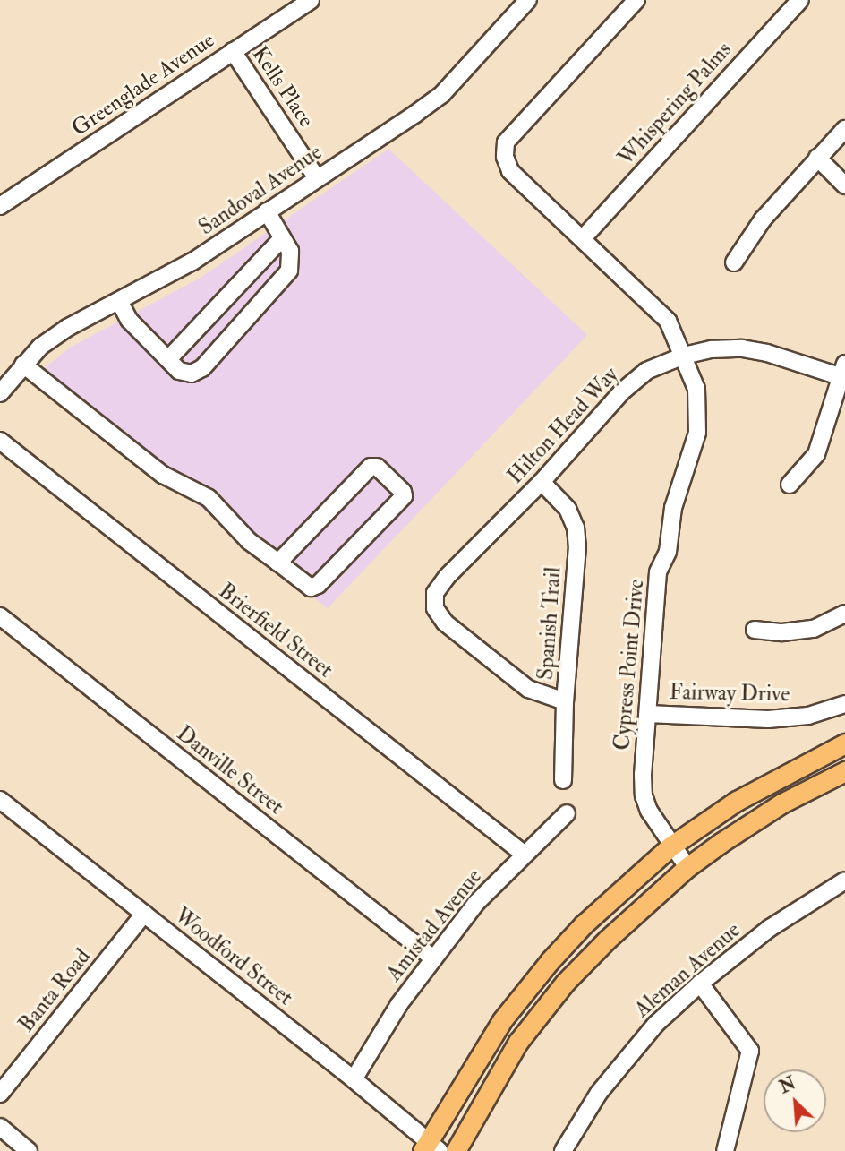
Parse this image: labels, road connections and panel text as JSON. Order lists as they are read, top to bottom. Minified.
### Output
{"streets":{"street":["Greenglade Avenue","Kells Place","Whispering Palms","Sandoval Avenue","Hilton Head Way","Spanish Trail","Brierfield Street","Cypress Point Drive","Fairway Drive","Danville Street","Amistad Avenue","Woodford Street","Aleman Avenue","Banta Road"]},"crossings":[["Greenglade Avenue","Kells Place"],["Kells Place","Sandoval Avenue"],["Whispering Palms","Cypress Point Drive"],["Hilton Head Way","Spanish Trail"],["Hilton Head Way","Cypress Point Drive"],["Brierfield Street","Amistad Avenue"],["Cypress Point Drive","Fairway Drive"],["Danville Street","Amistad Avenue"],["Amistad Avenue","Woodford Street"],["Woodford Street","Banta Road"]],"north":"top left"}
